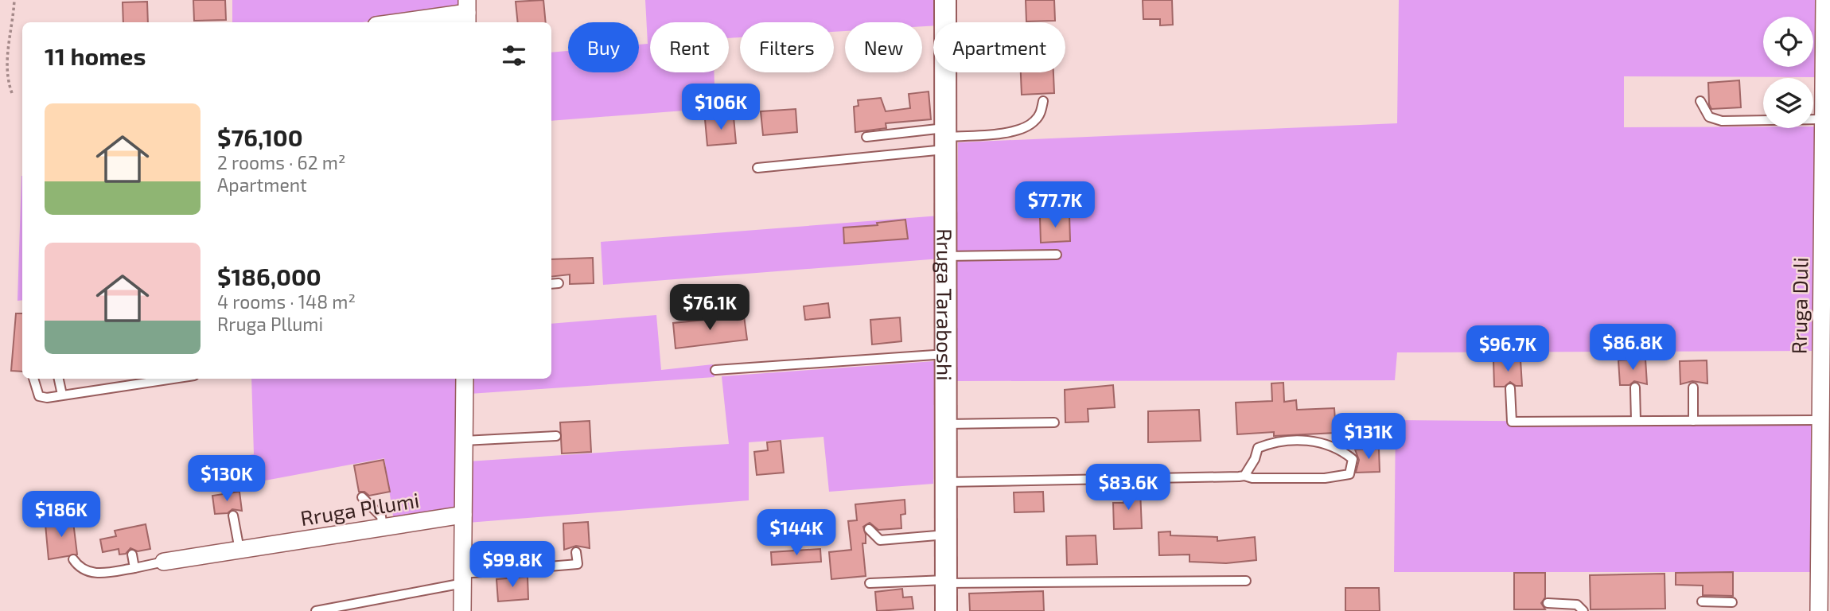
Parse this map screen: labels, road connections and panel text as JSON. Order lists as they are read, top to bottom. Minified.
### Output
{"streets":{"street":["Rruga Taraboshi","Rruga Duli","Rruga Pllumi"]},"page":{"chip":["Buy","Rent","Filters","New","Apartment"],"heading":"11 homes","price":["$106K","$77.7K","$76.1K","$86.8K","$96.7K","$131K","$130K","$83.6K","$186K","$144K","$99.8K"],"list":[{"name":"$76,100","note":"2 rooms · 62 m² · Apartment"},{"name":"$186,000","note":"4 rooms · 148 m² · Rruga Pllumi"}]}}
